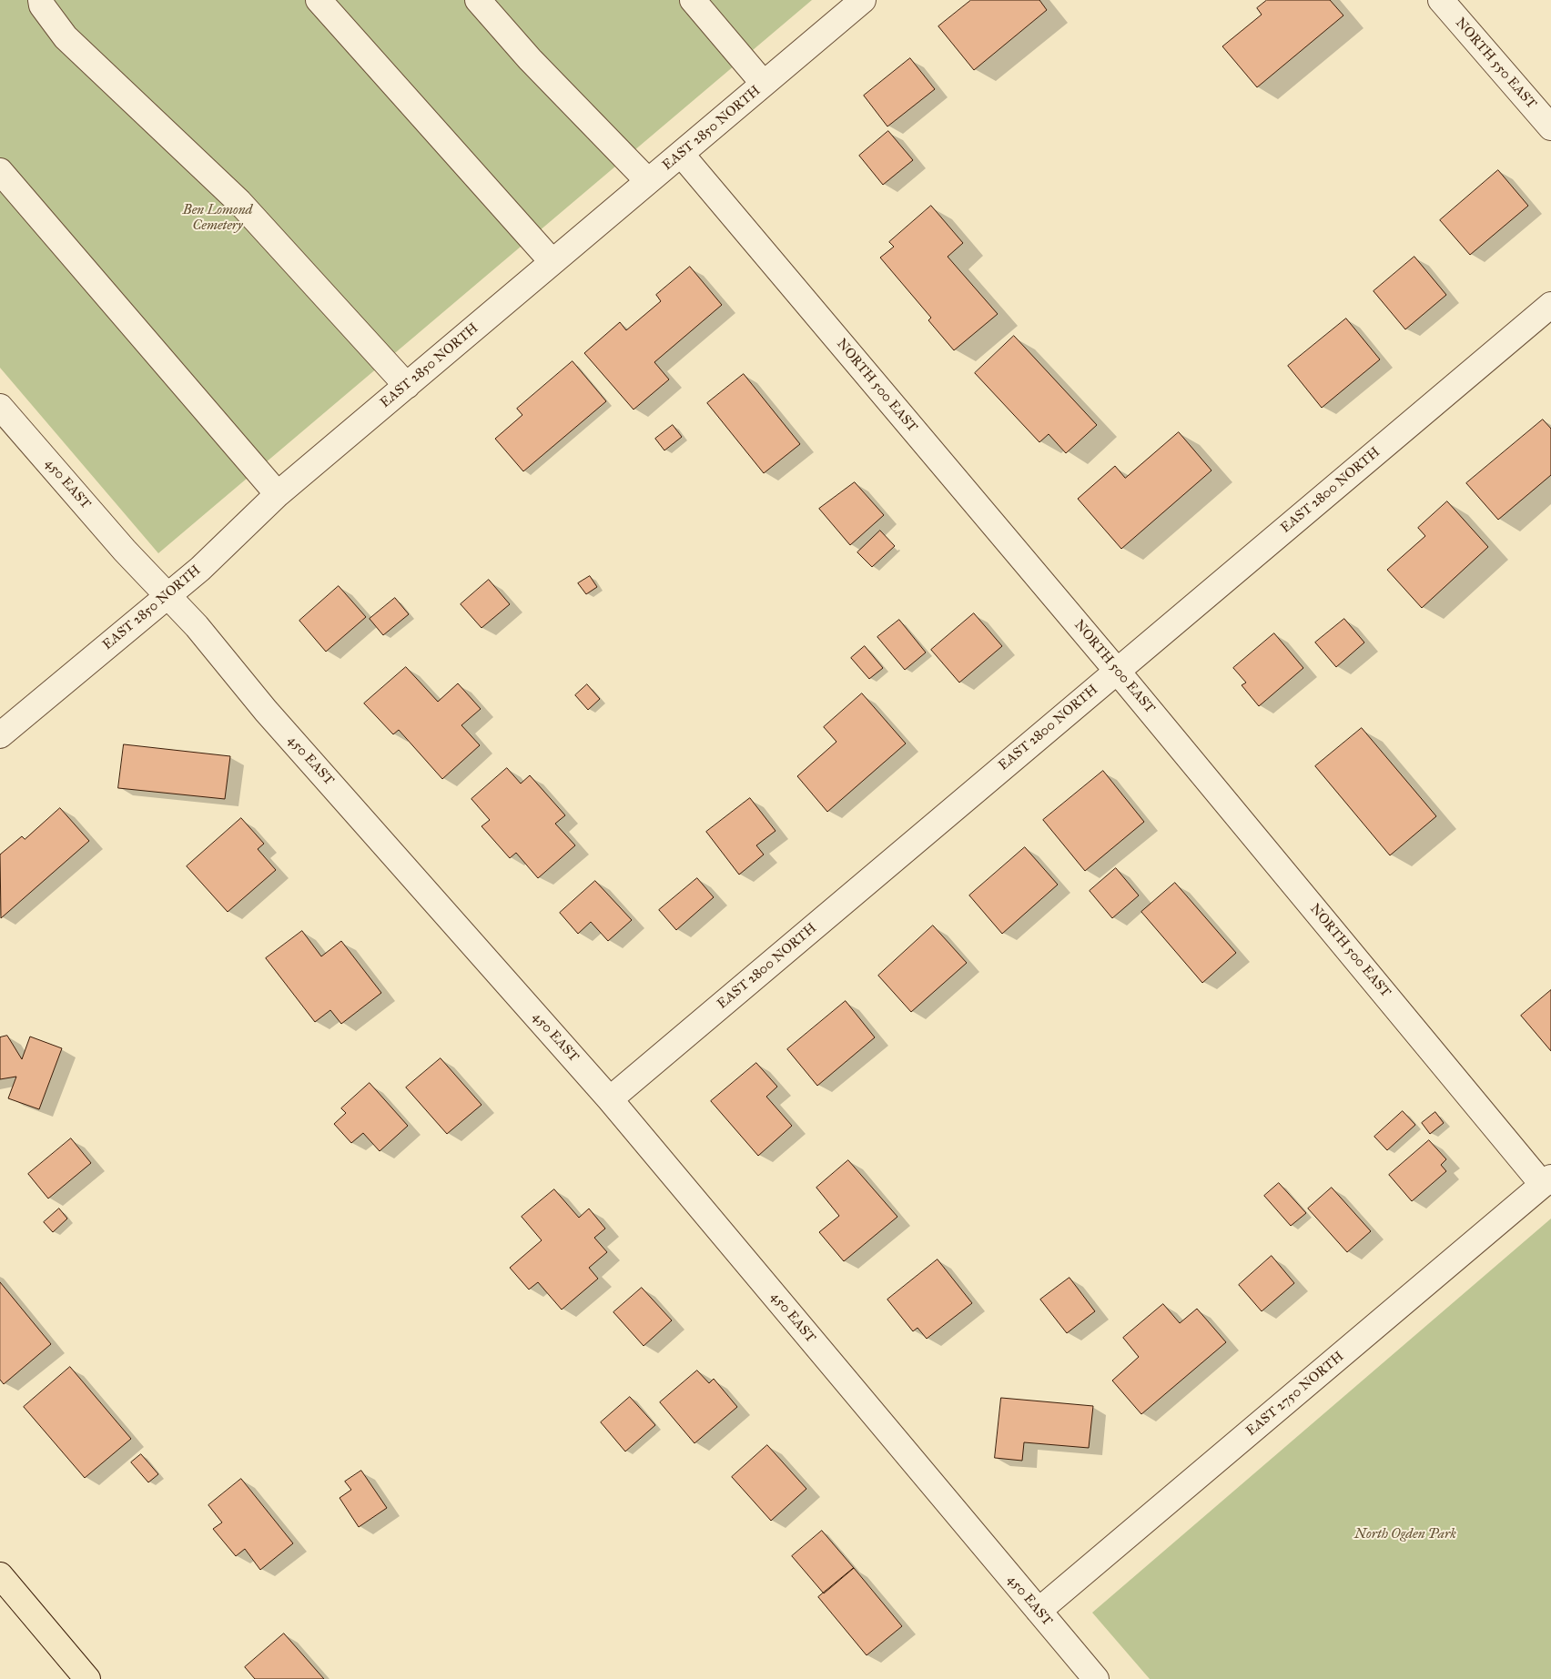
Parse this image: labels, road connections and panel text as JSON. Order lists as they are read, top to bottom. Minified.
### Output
{"streets":{"street":["NORTH 550 EAST","EAST 2850 NORTH","NORTH 500 EAST","450 EAST","EAST 2800 NORTH","EAST 2750 NORTH"]},"crossings":[["EAST 2850 NORTH","NORTH 500 EAST"],["EAST 2850 NORTH","450 EAST"],["NORTH 500 EAST","EAST 2800 NORTH"],["NORTH 500 EAST","EAST 2750 NORTH"],["450 EAST","EAST 2800 NORTH"],["450 EAST","EAST 2750 NORTH"]],"parks":["Ben Lomond Cemetery","North Ogden Park"]}
